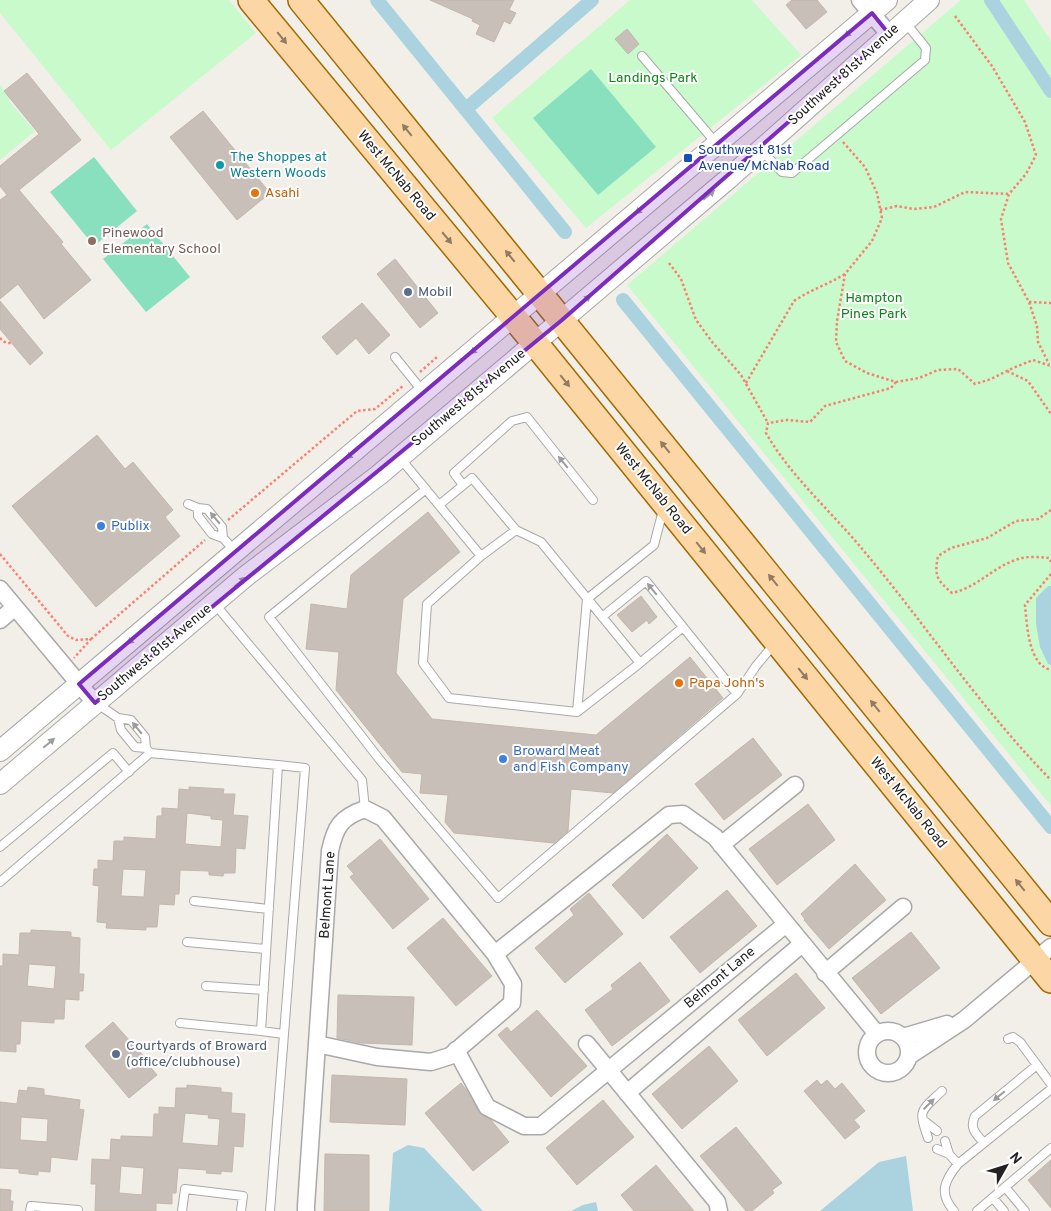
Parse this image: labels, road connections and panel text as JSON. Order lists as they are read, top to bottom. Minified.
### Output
{"streets":{"main road":["West McNab Road"],"street":["Southwest 81st Avenue","Belmont Lane"]},"crossings":[["Southwest 81st Avenue","West McNab Road"]],"parks":["Landings Park","Hampton Pines Park"],"places":{"transit":["Southwest 81st Avenue/McNab Road"],"other":["The Shoppes at Western Woods","Asahi","Pinewood Elementary School","Mobil","Publix","Papa John's","Broward Meat and Fish Company","Courtyards of Broward (office/clubhouse)"]},"north":"top right"}
